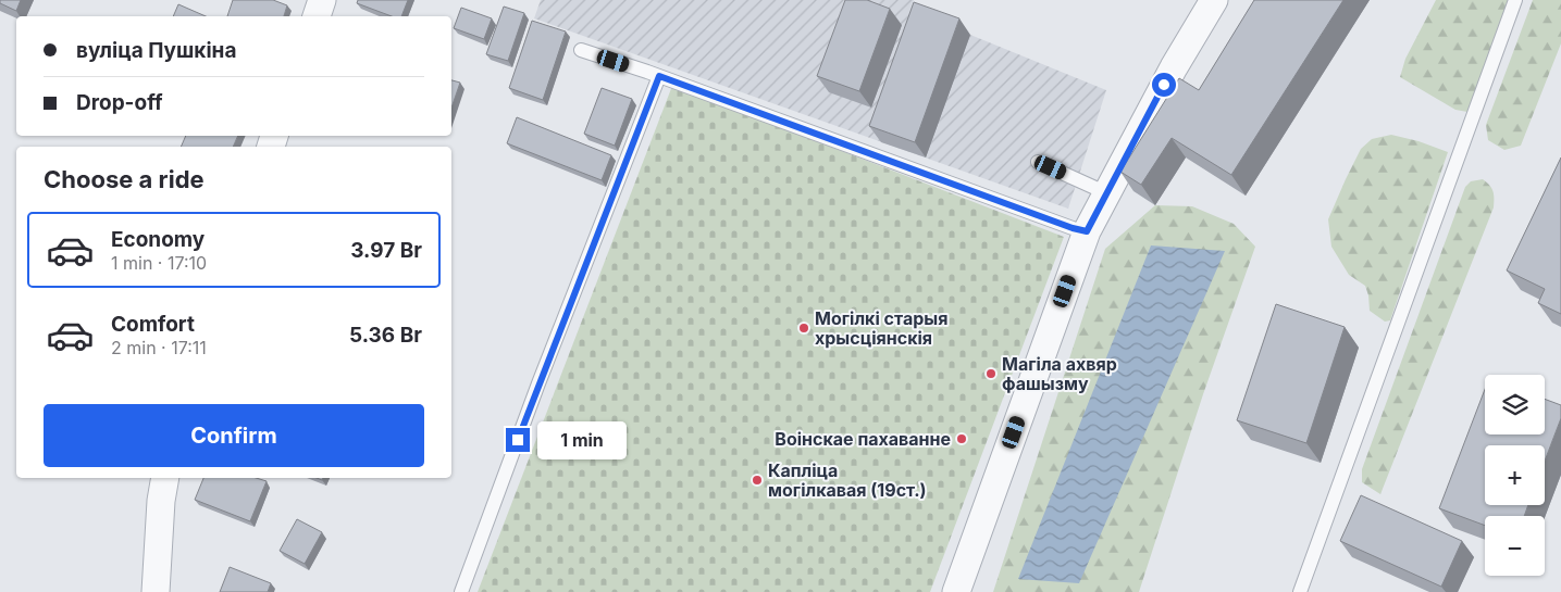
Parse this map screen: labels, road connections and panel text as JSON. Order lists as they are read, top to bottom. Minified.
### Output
{"places":["Могілкі старыя хрысціянскія","Магіла ахвяр фашызму","Воінскае пахаванне","Капліца могілкавая (19ст.)"],"page":{"banner":["вуліца Пушкіна","Drop-off"],"heading":"Choose a ride","list":[{"name":"Economy","note":"1 min · 17:10","value":"3.97 Br"},{"name":"Comfort","note":"2 min · 17:11","value":"5.36 Br"}],"map_buttons":["+","−"],"buttons":"Confirm","bubble":"1 min"}}
